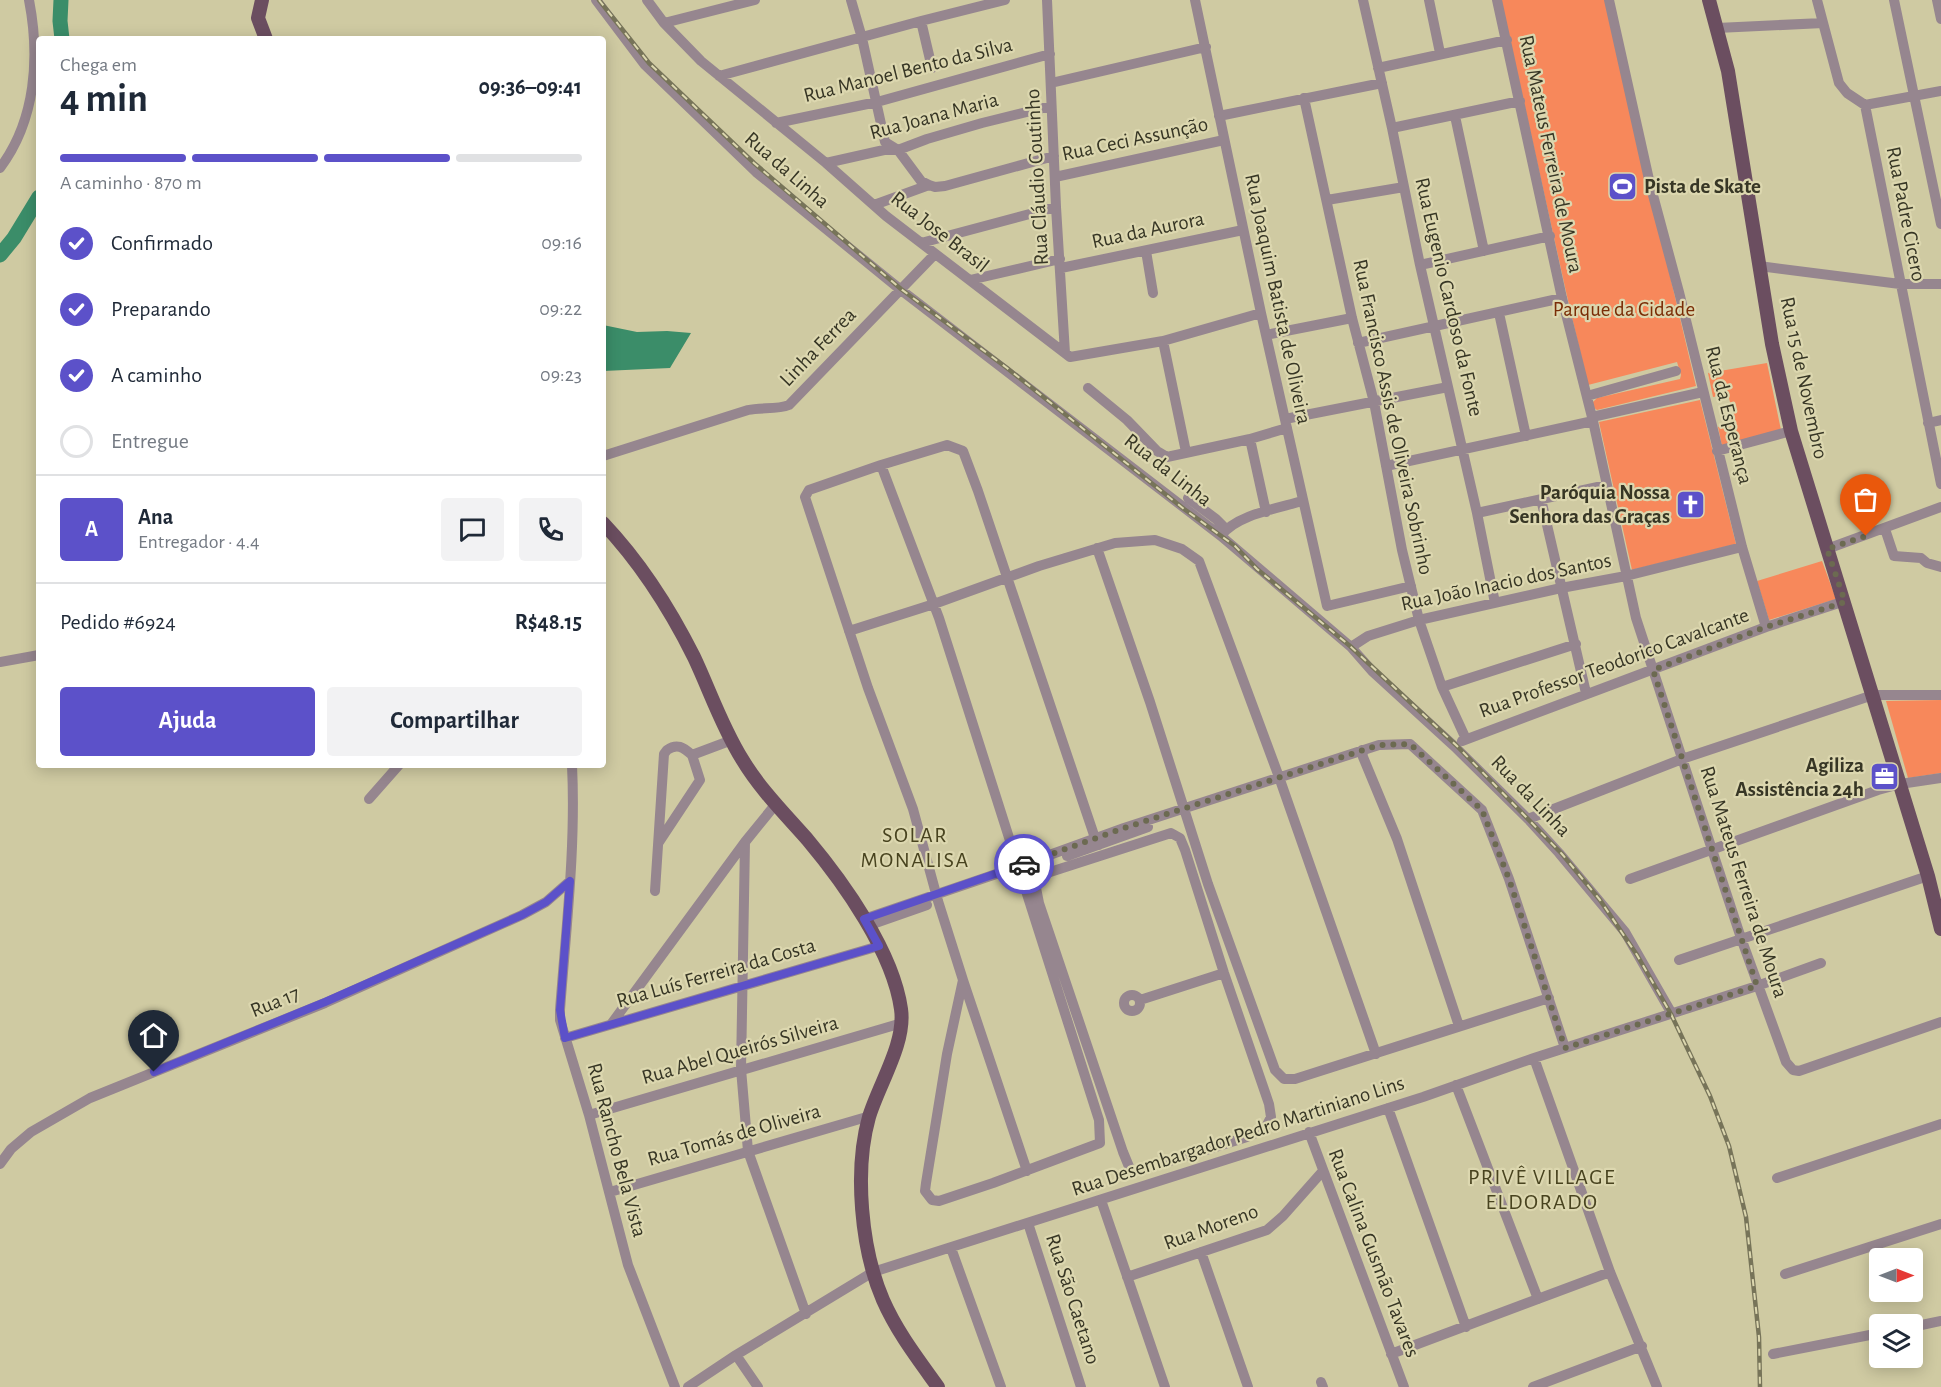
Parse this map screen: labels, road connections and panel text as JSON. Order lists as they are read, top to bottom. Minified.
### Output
{"streets":{"main road":["Rua 15 de Novembro"],"street":["Rua Manoel Bento da Silva","Rua Joana Maria","Rua Ceci Assunção","Rua Mateus Ferreira de Moura","Rua da Linha","Rua Cláudio Coutinho","Rua Padre Cicero","Rua da Aurora","Rua Jose Brasil","Rua Eugenio Cardoso da Fonte","Rua Joaquim Batista de Oliveira","Linha Ferrea","Rua da Esperança","Rua Francisco Assis de Oliveira Sobrinho","Rua João Inacio dos Santos","Rua Professor Teodorico Cavalcante","Rua Luís Ferreira da Costa","Rua 17","Rua Abel Queirós Silveira","Rua Tomás de Oliveira","Rua Desembargador Pedro Martiniano Lins","Rua Rancho Bela Vista","Rua Moreno","Rua Calina Gusmão Tavares","Rua São Caetano"]},"crossings":[["Rua Manoel Bento da Silva","Rua Cláudio Coutinho"],["Rua Manoel Bento da Silva","Rua Jose Brasil"],["Rua Joana Maria","Rua Cláudio Coutinho"],["Rua Joana Maria","Rua Jose Brasil"],["Rua Ceci Assunção","Rua Cláudio Coutinho"],["Rua Ceci Assunção","Rua Jose Brasil"],["Rua Ceci Assunção","Rua Joaquim Batista de Oliveira"],["Rua Mateus Ferreira de Moura","Rua João Inacio dos Santos"],["Rua Mateus Ferreira de Moura","Rua Professor Teodorico Cavalcante"],["Rua Mateus Ferreira de Moura","Rua Desembargador Pedro Martiniano Lins"],["Rua da Linha","Linha Ferrea"],["Rua da Linha","Rua João Inacio dos Santos"],["Rua da Linha","Rua Professor Teodorico Cavalcante"],["Rua da Linha","Rua Desembargador Pedro Martiniano Lins"],["Rua Cláudio Coutinho","Rua da Aurora"],["Rua Cláudio Coutinho","Rua Jose Brasil"],["Rua da Aurora","Rua Jose Brasil"],["Rua da Aurora","Rua Joaquim Batista de Oliveira"],["Rua Jose Brasil","Linha Ferrea"],["Rua Eugenio Cardoso da Fonte","Rua João Inacio dos Santos"],["Rua Joaquim Batista de Oliveira","Rua Francisco Assis de Oliveira Sobrinho"],["Rua 15 de Novembro","Rua Professor Teodorico Cavalcante"],["Rua da Esperança","Rua João Inacio dos Santos"],["Rua da Esperança","Rua Professor Teodorico Cavalcante"],["Rua Francisco Assis de Oliveira Sobrinho","Rua João Inacio dos Santos"],["Rua Francisco Assis de Oliveira Sobrinho","Rua Professor Teodorico Cavalcante"],["Rua Luís Ferreira da Costa","Rua Rancho Bela Vista"],["Rua 17","Rua Rancho Bela Vista"],["Rua Abel Queirós Silveira","Rua Rancho Bela Vista"],["Rua Tomás de Oliveira","Rua Rancho Bela Vista"],["Rua Desembargador Pedro Martiniano Lins","Rua Calina Gusmão Tavares"],["Rua Desembargador Pedro Martiniano Lins","Rua São Caetano"],["Rua Moreno","Rua Calina Gusmão Tavares"]],"districts":["SOLAR MONALISA","PRIVÊ VILLAGE ELDORADO"],"parks":["Parque da Cidade"],"places":{"sports":["Pista de Skate"],"church":["Paróquia Nossa Senhora das Graças"],"office":["Agiliza Assistência 24h"]},"north":"right","page":{"heading":["4 min","Chega em","09:36–09:41"],"panel":["Ana","Entregador · 4.4","Pedido #6924","R$48.15"],"bar":"A caminho · 870 m","list":[["Confirmado","09:16"],["Preparando","09:22"],["A caminho","09:23"],"Entregue"],"round":"A","buttons":["Ajuda","Compartilhar"]}}
